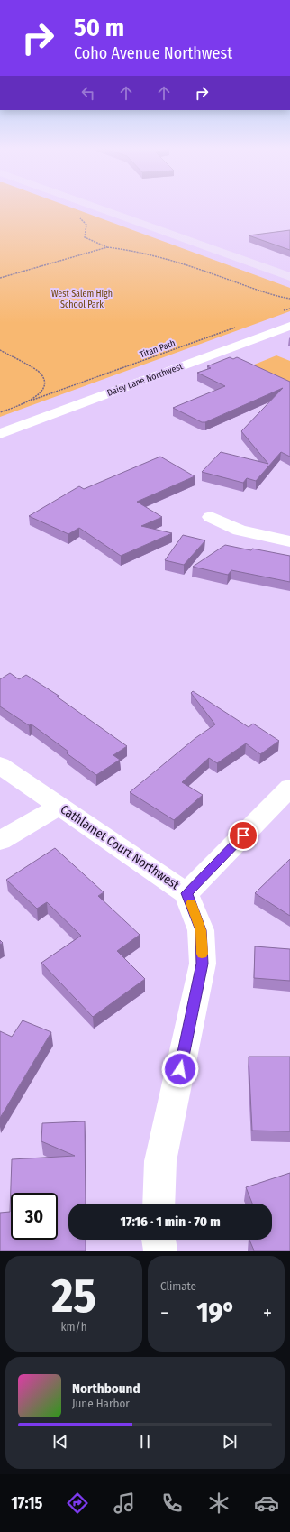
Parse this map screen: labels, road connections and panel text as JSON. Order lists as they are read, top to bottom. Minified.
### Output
{"streets":{"street":["Daisy Lane Northwest","Cathlamet Court Northwest"],"path":["Titan Path"]},"parks":["West Salem High School Park"],"page":{"turn":["50 m","Coho Avenue Northwest"],"limit":"30","trip":"17:16 · 1 min · 70 m","tile":[["25","km/h"],"Climate"],"heat":["−","19°","+"],"song":["Northbound","June Harbor"],"tabs":"17:15"}}
